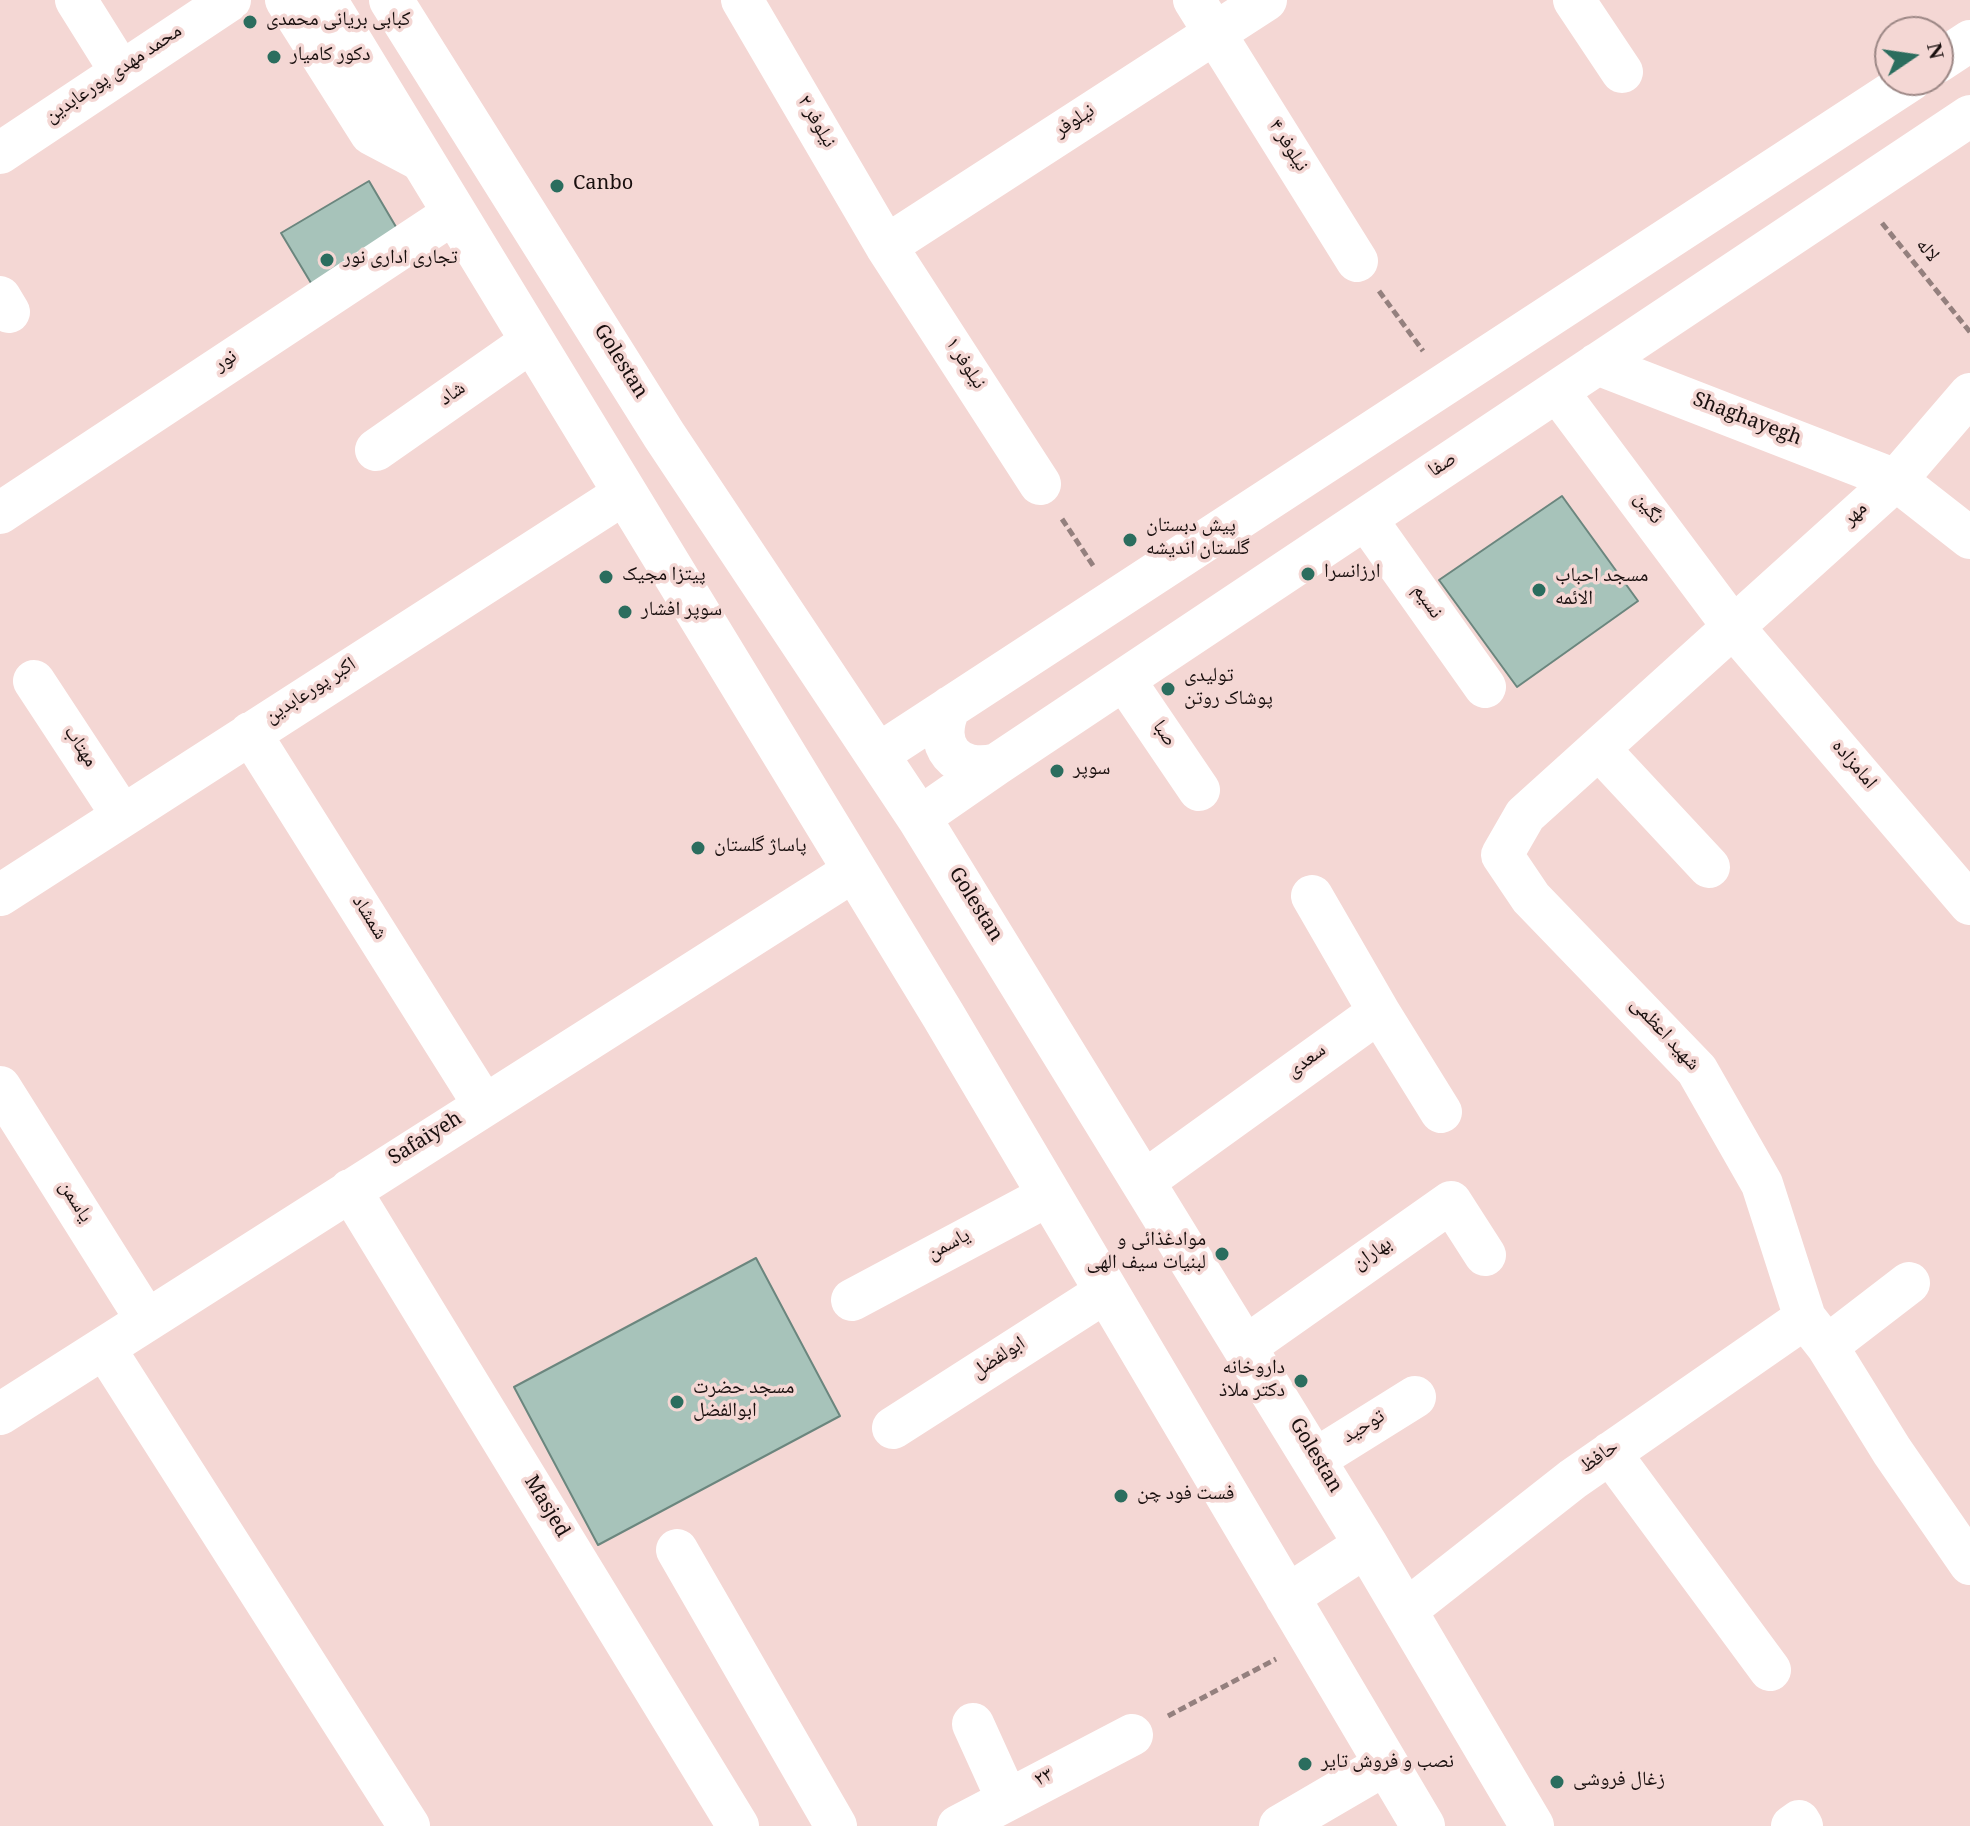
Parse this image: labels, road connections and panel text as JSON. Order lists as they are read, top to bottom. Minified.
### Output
{"streets":{"main road":["Golestan"],"street":["محمد مهدی پورعابدین","نیلوفر ۲","نیلوفر","نیلوفر ۴","نور","نیلوفر ۱","شاد","Shaghayegh","صفا","نگین","مهر","نسیم","اکبر پورعابدین","صبا","مهتاب","امامزاده","شمشاد","شهید اعظمی","سعدی","Safaiyeh","یاسمن","بهاران","ابولفضل","توحید","حافظ","Masjed","۲۳"],"path":["لاله"]},"crossings":[["نیلوفر ۲","نیلوفر"],["نیلوفر ۲","نیلوفر ۱"],["نیلوفر","نیلوفر ۴"],["نیلوفر","نیلوفر ۱"],["لاله","صفا"],["Golestan","صفا"],["Golestan","سعدی"],["Golestan","بهاران"],["Golestan","توحید"],["Golestan","حافظ"],["Shaghayegh","صفا"],["Shaghayegh","مهر"],["صفا","نگین"],["صفا","نسیم"],["صفا","صبا"],["نگین","مهر"],["نگین","امامزاده"],["نگین","شهید اعظمی"],["مهر","امامزاده"],["مهر","شهید اعظمی"],["اکبر پورعابدین","مهتاب"],["اکبر پورعابدین","شمشاد"],["امامزاده","شهید اعظمی"],["شمشاد","Safaiyeh"],["شهید اعظمی","حافظ"],["Safaiyeh","یاسمن"],["Safaiyeh","Masjed"]],"places":["کبابی بریانی محمدی","دکور کامیار","Canbo","تجاری اداری نور","پیش دبستان گلستان اندیشه","ارزانسرا","پیتزا مجیک","مسجد احباب الائمه","سوپر افشار","تولیدی پوشاک روتن","سوپر","پاساژ گلستان","موادغذائی و لبنیات سیف الهی","داروخانه دکتر ملاذ","مسجد حضرت ابوالفضل","فست فود چن","نصب و فروش تایر","زغال فروشی"],"north":"right"}
